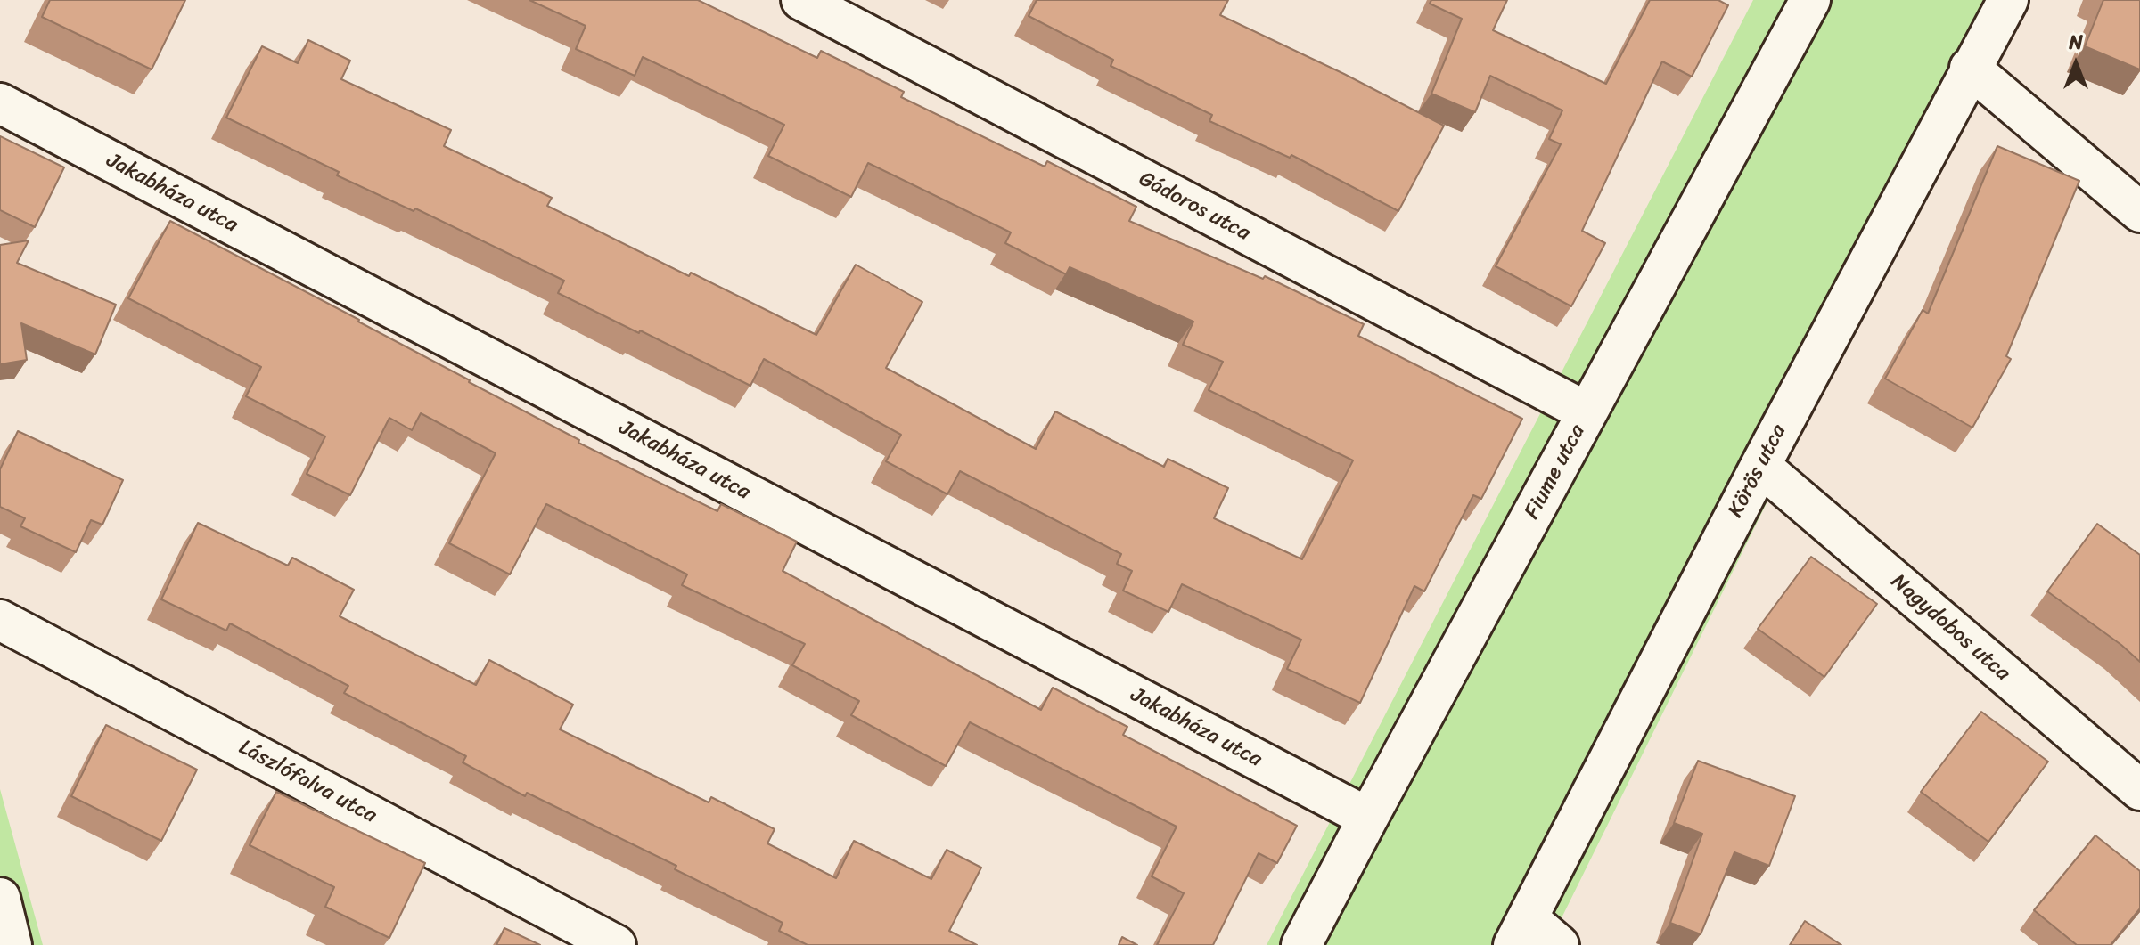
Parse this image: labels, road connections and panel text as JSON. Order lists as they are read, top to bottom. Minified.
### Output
{"streets":{"street":["Jakabháza utca","Gádoros utca","Körös utca","Fiume utca","Nagydobos utca","Lászlófalva utca"]},"crossings":[["Jakabháza utca","Fiume utca"],["Gádoros utca","Fiume utca"],["Körös utca","Nagydobos utca"]],"north":"top"}
